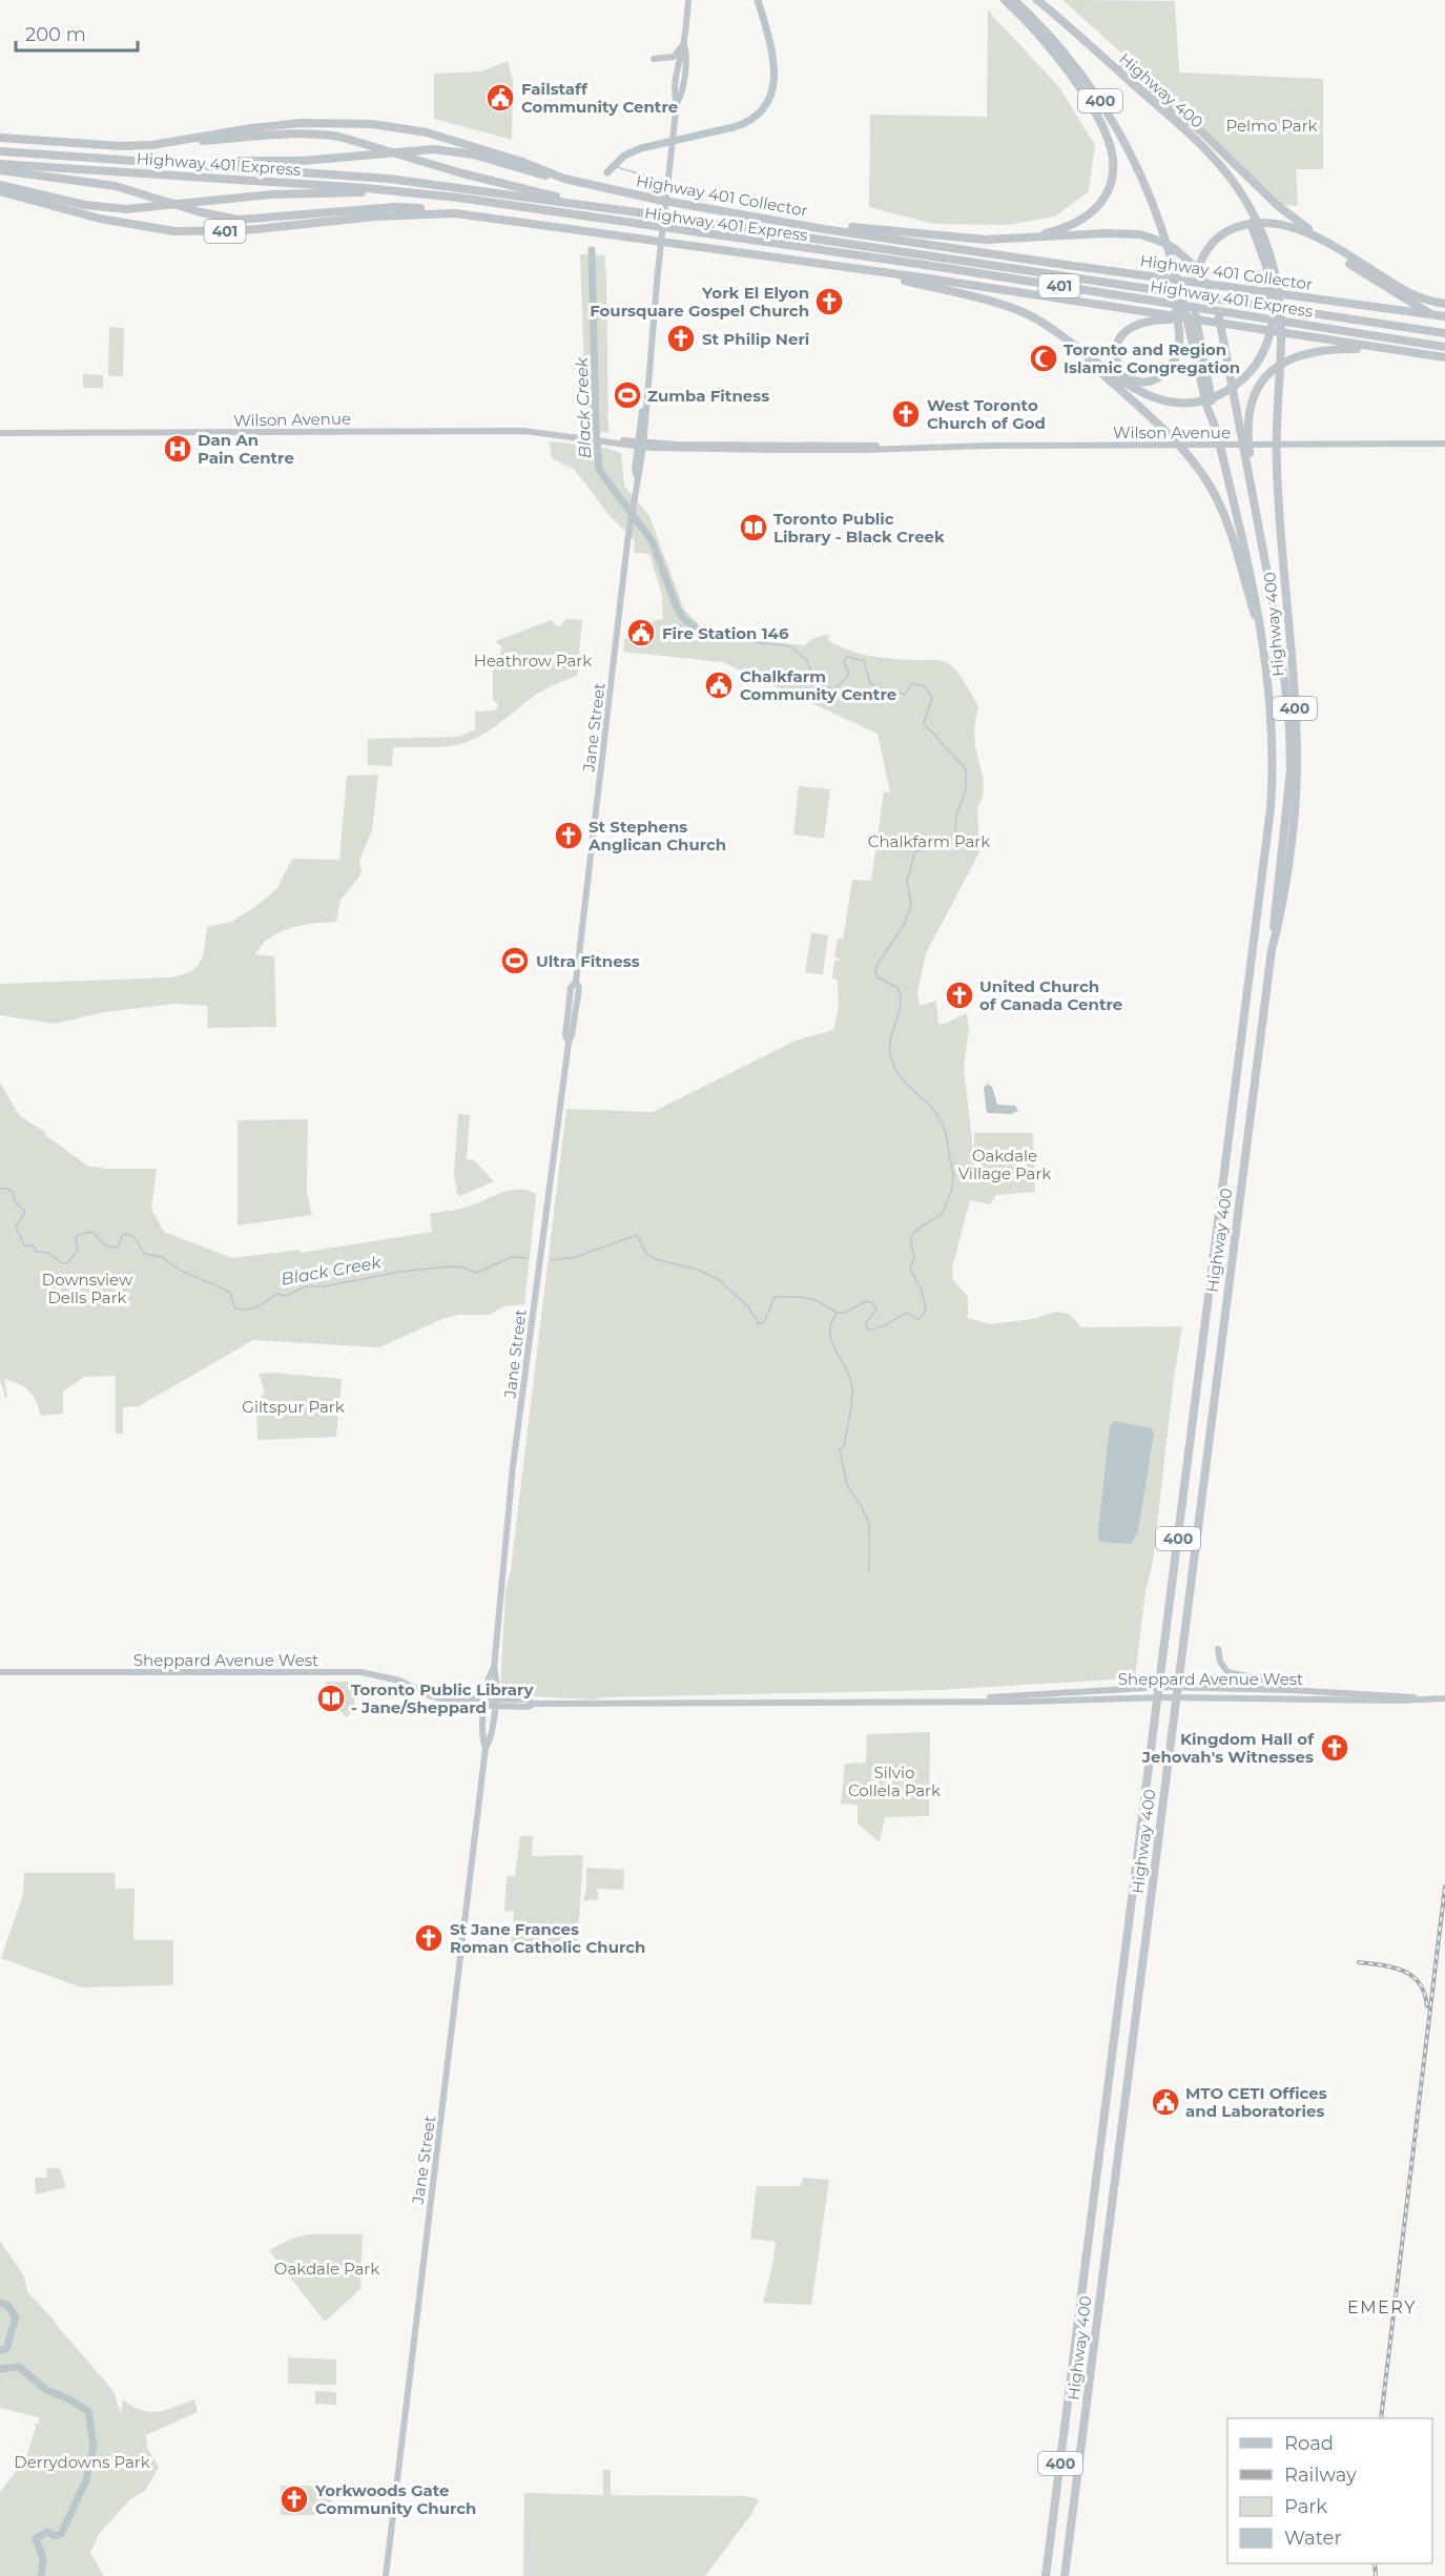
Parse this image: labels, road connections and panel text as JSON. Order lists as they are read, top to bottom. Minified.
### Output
{"streets":{"highway":["Highway 400","400","Highway 401 Express","Highway 401 Collector","401"],"main road":["Wilson Avenue","Jane Street","Sheppard Avenue West"]},"crossings":[["Highway 400","400"],["Wilson Avenue","Jane Street"],["Jane Street","Sheppard Avenue West"]],"districts":["EMERY"],"water":["Black Creek"],"parks":["Pelmo Park","Heathrow Park","Chalkfarm Park","Oakdale Village Park","Downsview Dells Park","Giltspur Park","Silvio Collela Park","Oakdale Park","Derrydowns Park"],"places":{"public building":["Failstaff Community Centre","Fire Station 146","Chalkfarm Community Centre","MTO CETI Offices and Laboratories"],"church":["York El Elyon Foursquare Gospel Church","St Philip Neri","West Toronto Church of God","St Stephens Anglican Church","United Church of Canada Centre","Kingdom Hall of Jehovah's Witnesses","St Jane Frances Roman Catholic Church","Yorkwoods Gate Community Church"],"mosque":["Toronto and Region Islamic Congregation"],"sports":["Zumba Fitness","Ultra Fitness"],"hospital":["Dan An Pain Centre"],"library":["Toronto Public Library - Black Creek","Toronto Public Library - Jane/Sheppard"]},"legend":["Road","Railway","Park","Water"],"scale_bar":"200 m"}
